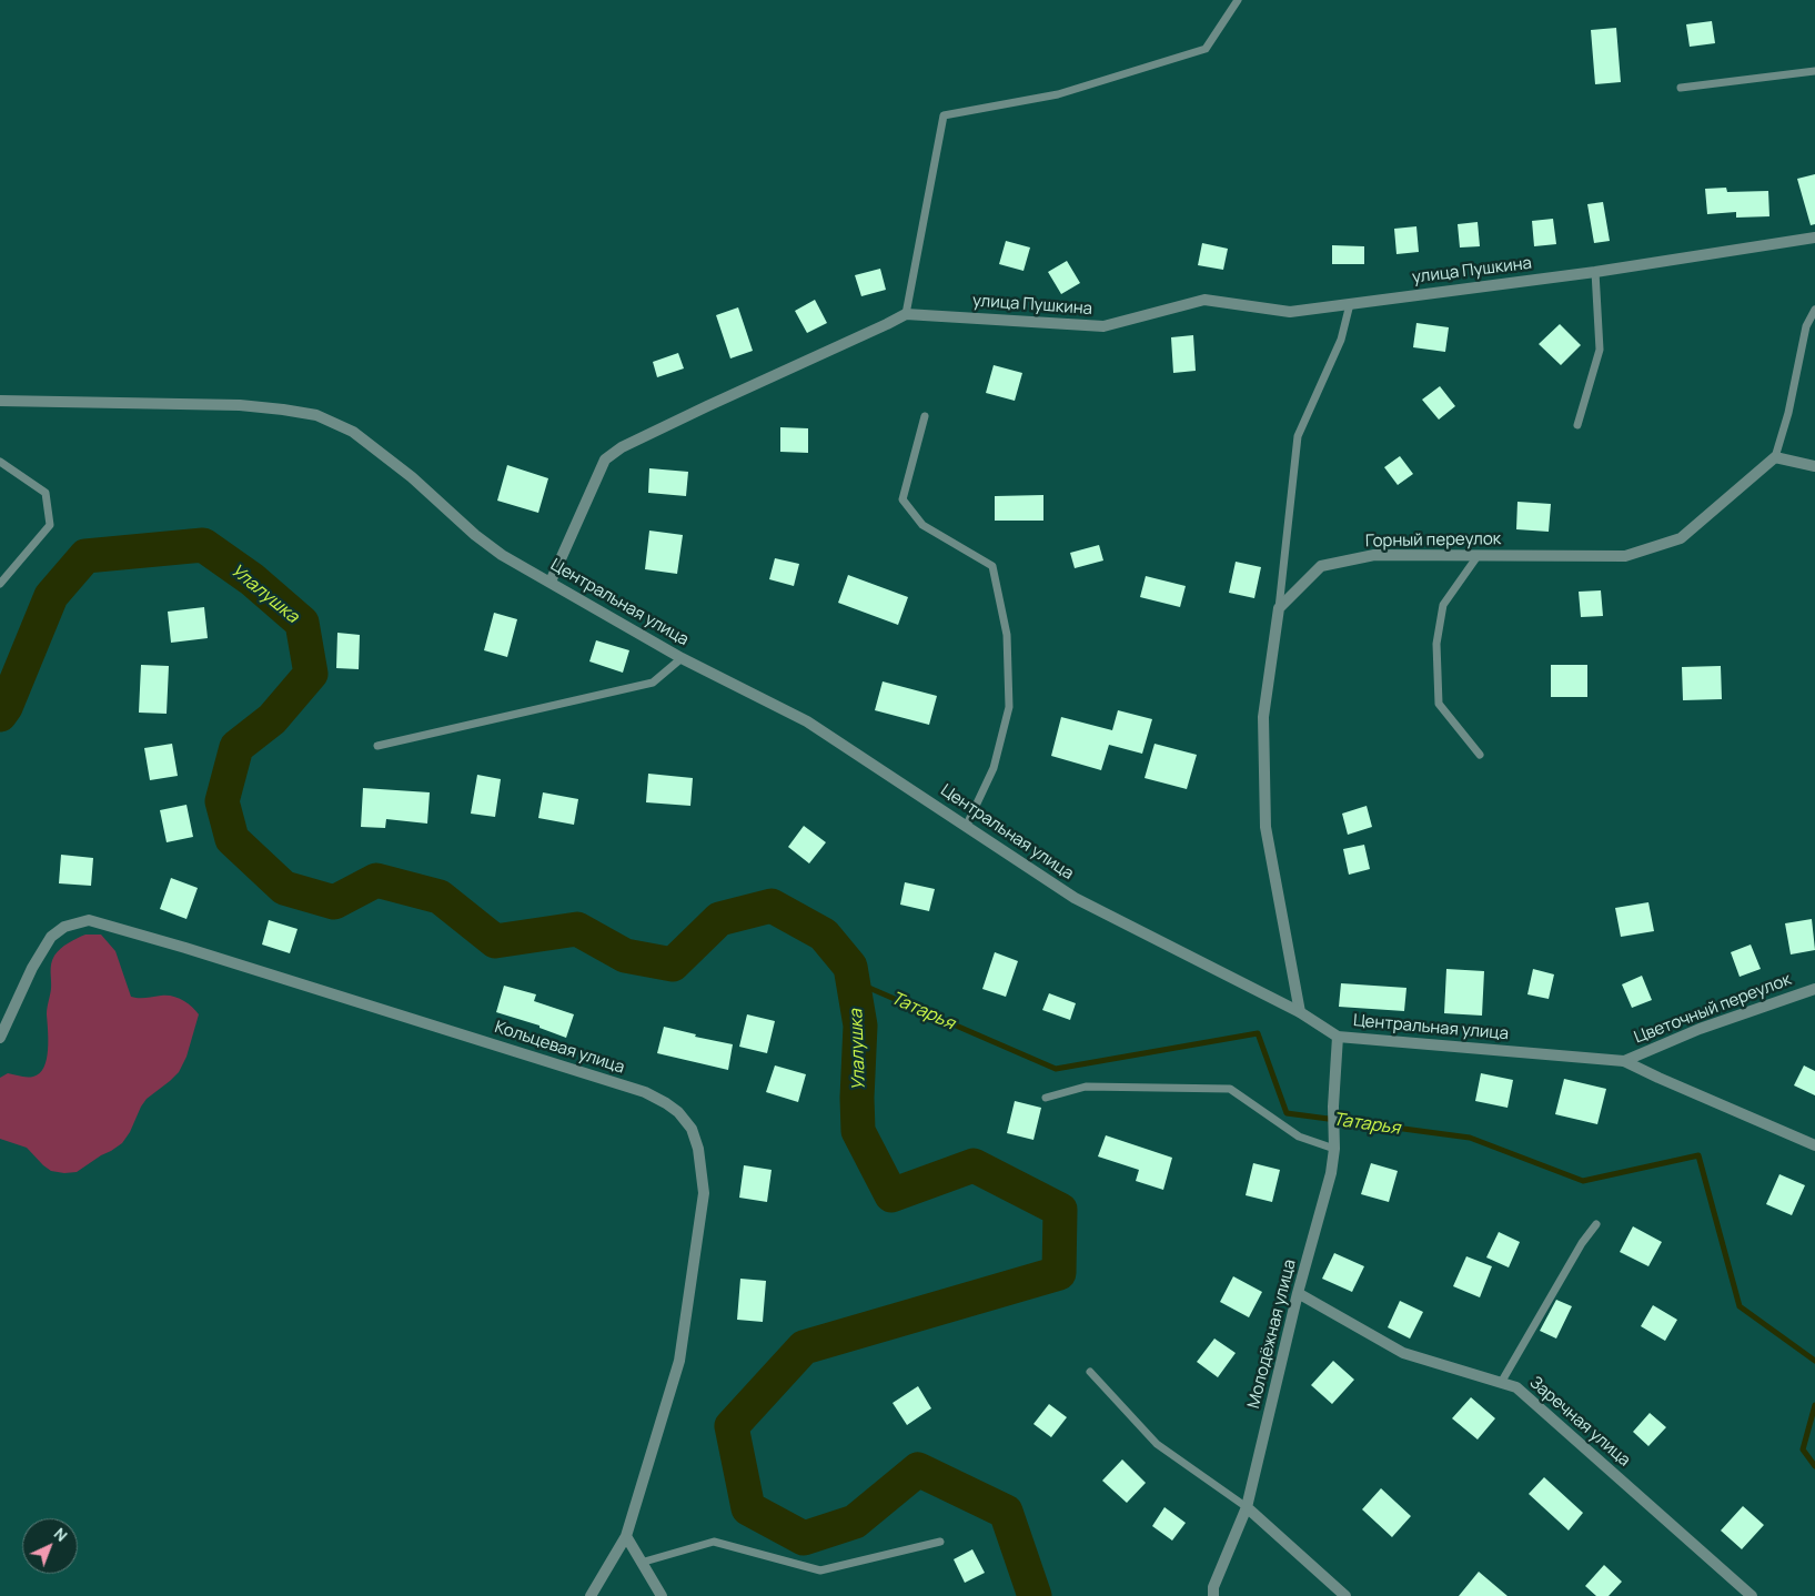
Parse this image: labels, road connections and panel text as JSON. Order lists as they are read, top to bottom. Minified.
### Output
{"streets":{"street":["улица Пушкина","Горный переулок","Центральная улица","Цветочный переулок","Кольцевая улица","Молодёжная улица","Заречная улица"]},"crossings":[["Центральная улица","Цветочный переулок"],["Центральная улица","Молодёжная улица"],["Молодёжная улица","Заречная улица"]],"water":["Улалушка","Татарья"],"north":"top right"}
